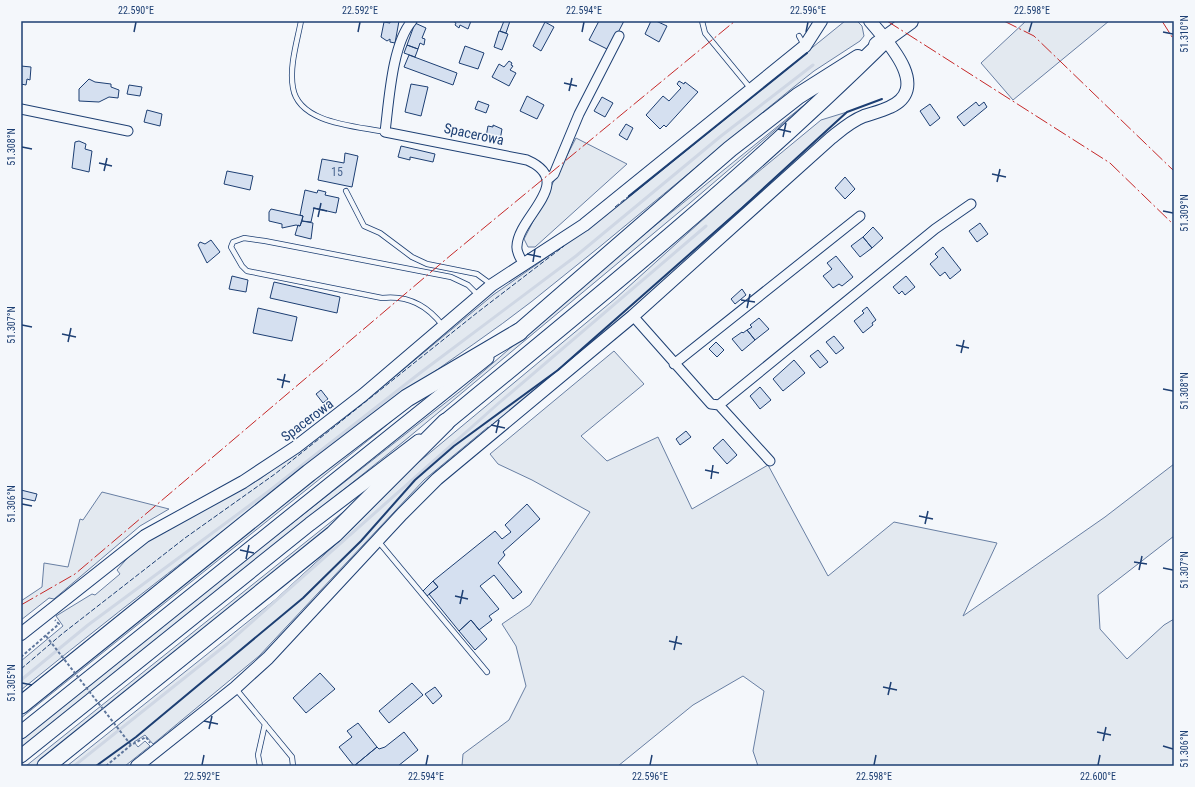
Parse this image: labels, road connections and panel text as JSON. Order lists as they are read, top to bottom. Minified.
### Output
{"streets":{"street":["Spacerowa"]},"house_numbers":["15"],"coordinates":["22.590°E","22.592°E","22.594°E","22.596°E","22.598°E","51.310°N","51.308°N","51.309°N","51.307°N","51.306°N","51.305°N","22.600°E"]}
